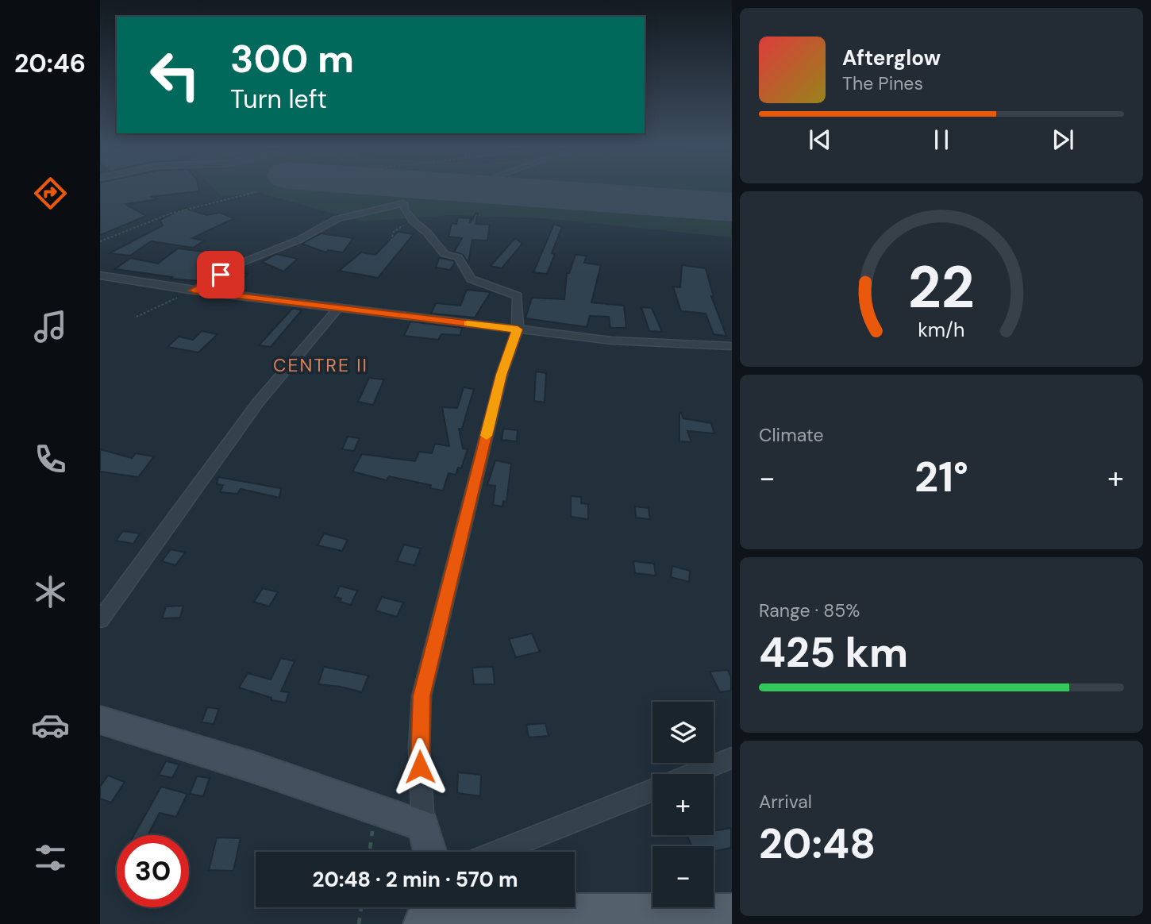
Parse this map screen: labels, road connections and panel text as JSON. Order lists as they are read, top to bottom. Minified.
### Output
{"districts":["CENTRE II"],"page":{"tabs":"20:46","turn":["300 m","Turn left"],"song":["Afterglow","The Pines"],"tile":["Climate",["Range · 85%","425 km"],["Arrival","20:48"]],"heat":["−","21°","+"],"map_buttons":["+","−"],"limit":"30","trip":"20:48 · 2 min · 570 m","gauge":["22","km/h"]}}
